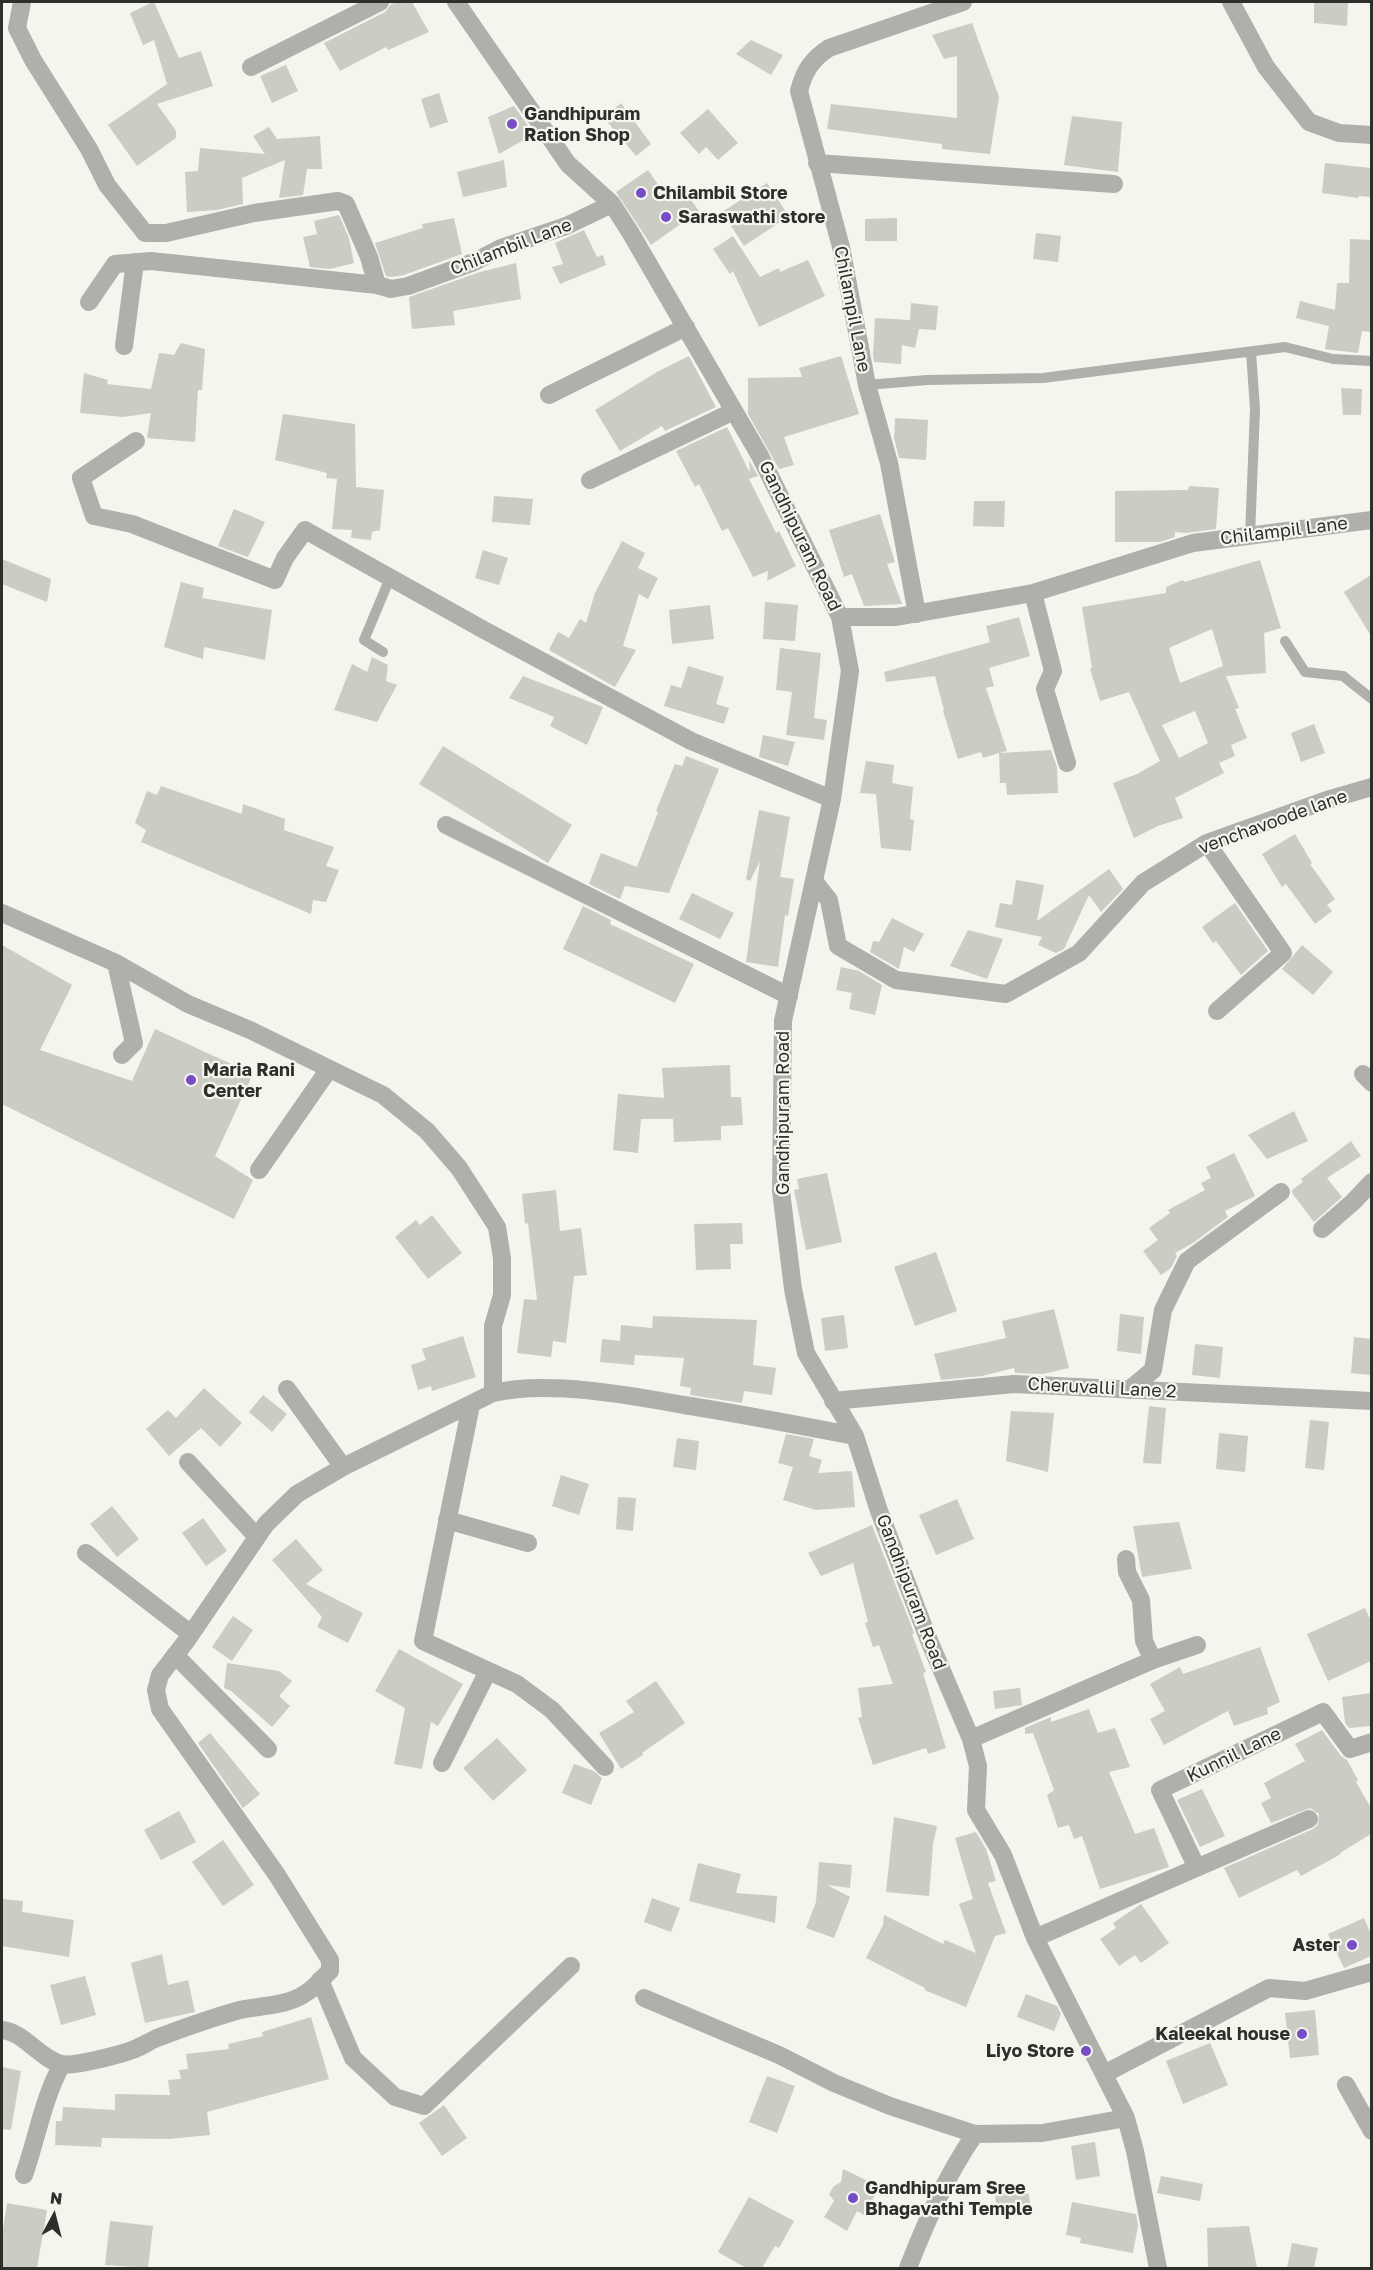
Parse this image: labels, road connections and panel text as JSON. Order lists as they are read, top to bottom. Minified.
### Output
{"streets":{"street":["Chilambil Lane","Chilampil Lane","Gandhipuram Road","venchavoode lane","Cheruvalli Lane 2","Kunnil Lane"]},"crossings":[["Chilambil Lane","Gandhipuram Road"],["Chilampil Lane","Gandhipuram Road"],["Gandhipuram Road","venchavoode lane"],["Gandhipuram Road","Cheruvalli Lane 2"]],"places":["Gandhipuram Ration Shop","Chilambil Store","Saraswathi store","Maria Rani Center","Aster","Kaleekal house","Liyo Store","Gandhipuram Sree Bhagavathi Temple"],"north":"top"}
